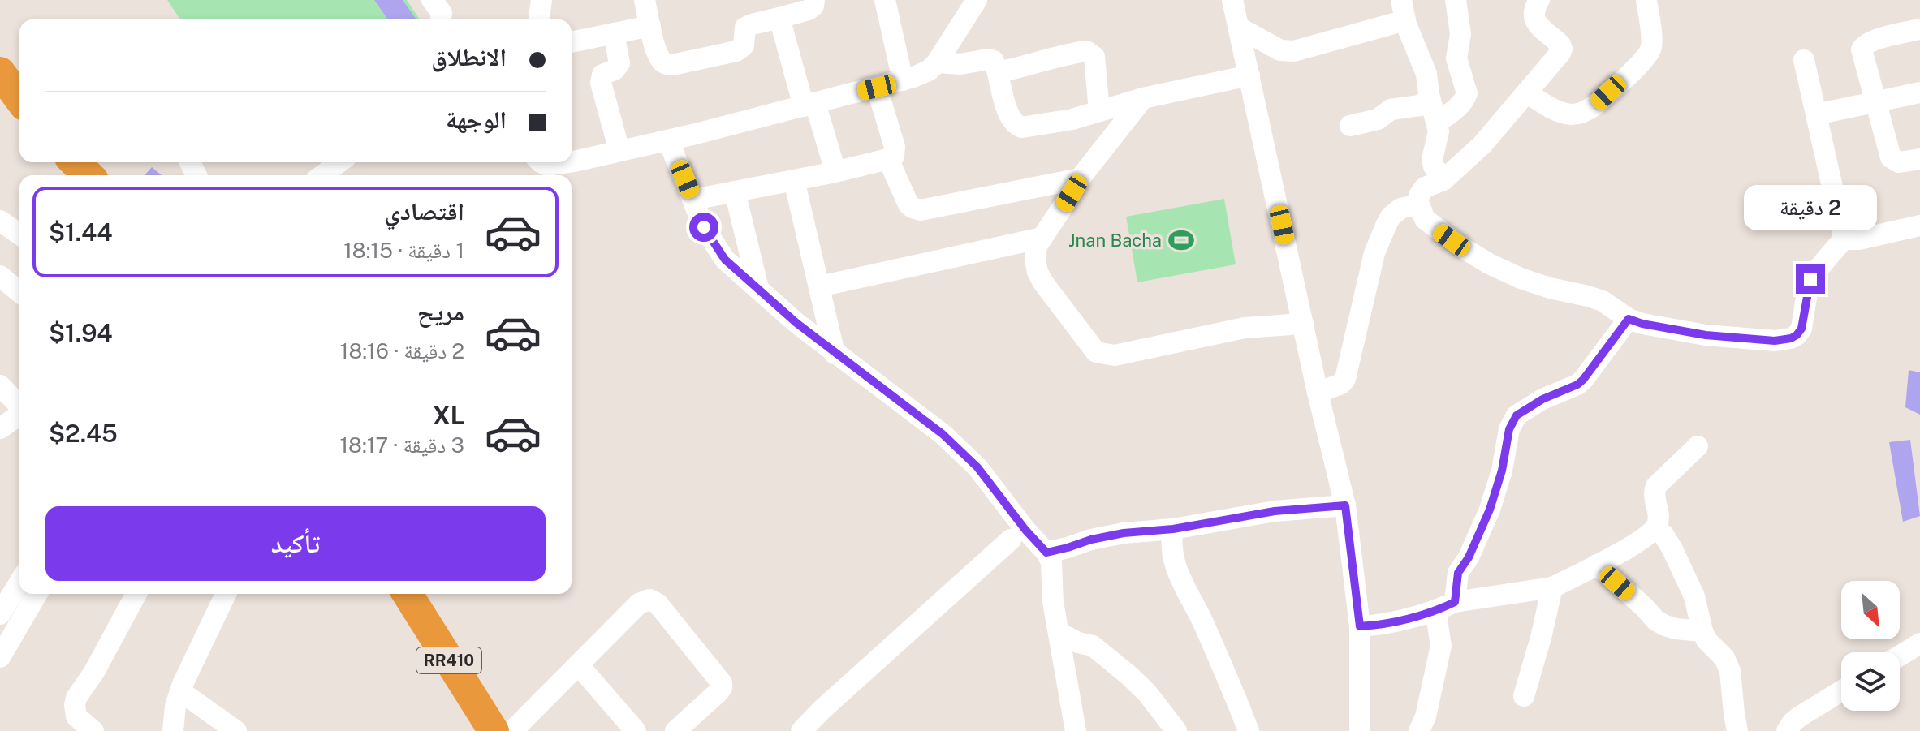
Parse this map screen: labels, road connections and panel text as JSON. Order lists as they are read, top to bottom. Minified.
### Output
{"streets":{"highway":["RR410"]},"places":{"sports":["Jnan Bacha"]},"north":"bottom right","page":{"banner":["الانطلاق","الوجهة"],"bubble":"2 دقيقة","list":[{"name":"اقتصادي","note":"1 دقيقة · 18:15","value":"$1.44"},{"name":"مريح","note":"2 دقيقة · 18:16","value":"$1.94"},{"name":"XL","note":"3 دقيقة · 18:17","value":"$2.45"}],"buttons":"تأكيد"}}
